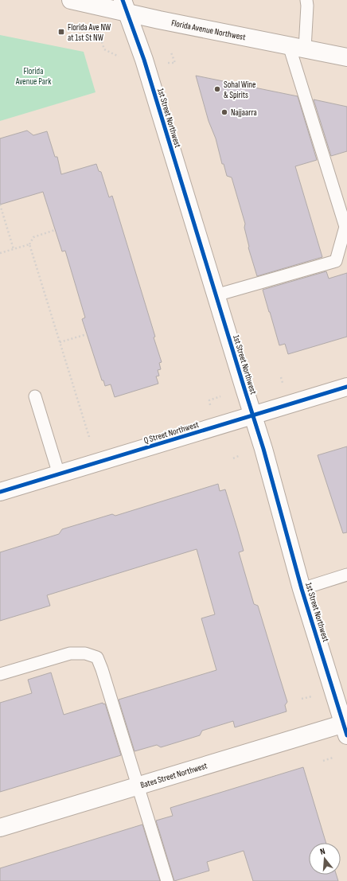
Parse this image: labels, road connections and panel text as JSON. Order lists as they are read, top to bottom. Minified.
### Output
{"streets":{"street":["Florida Avenue Northwest","1st Street Northwest","Q Street Northwest","Bates Street Northwest"]},"crossings":[["Florida Avenue Northwest","1st Street Northwest"],["1st Street Northwest","Q Street Northwest"],["1st Street Northwest","Bates Street Northwest"]],"parks":["Florida Avenue Park"],"places":{"transit":["Florida Ave NW at 1st St NW"],"other":["Sohal Wine & Spirits","Najjaarra"]},"north":"top"}
